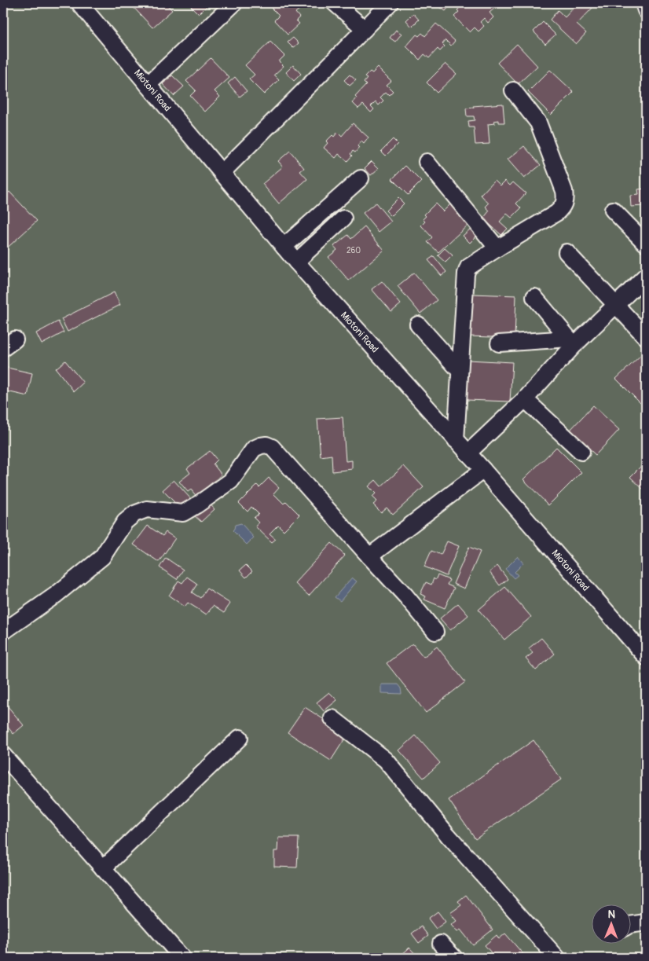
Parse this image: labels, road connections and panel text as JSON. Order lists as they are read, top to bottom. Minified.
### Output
{"streets":{"street":["Miotoni Road"]},"house_numbers":["260"],"north":"top"}
